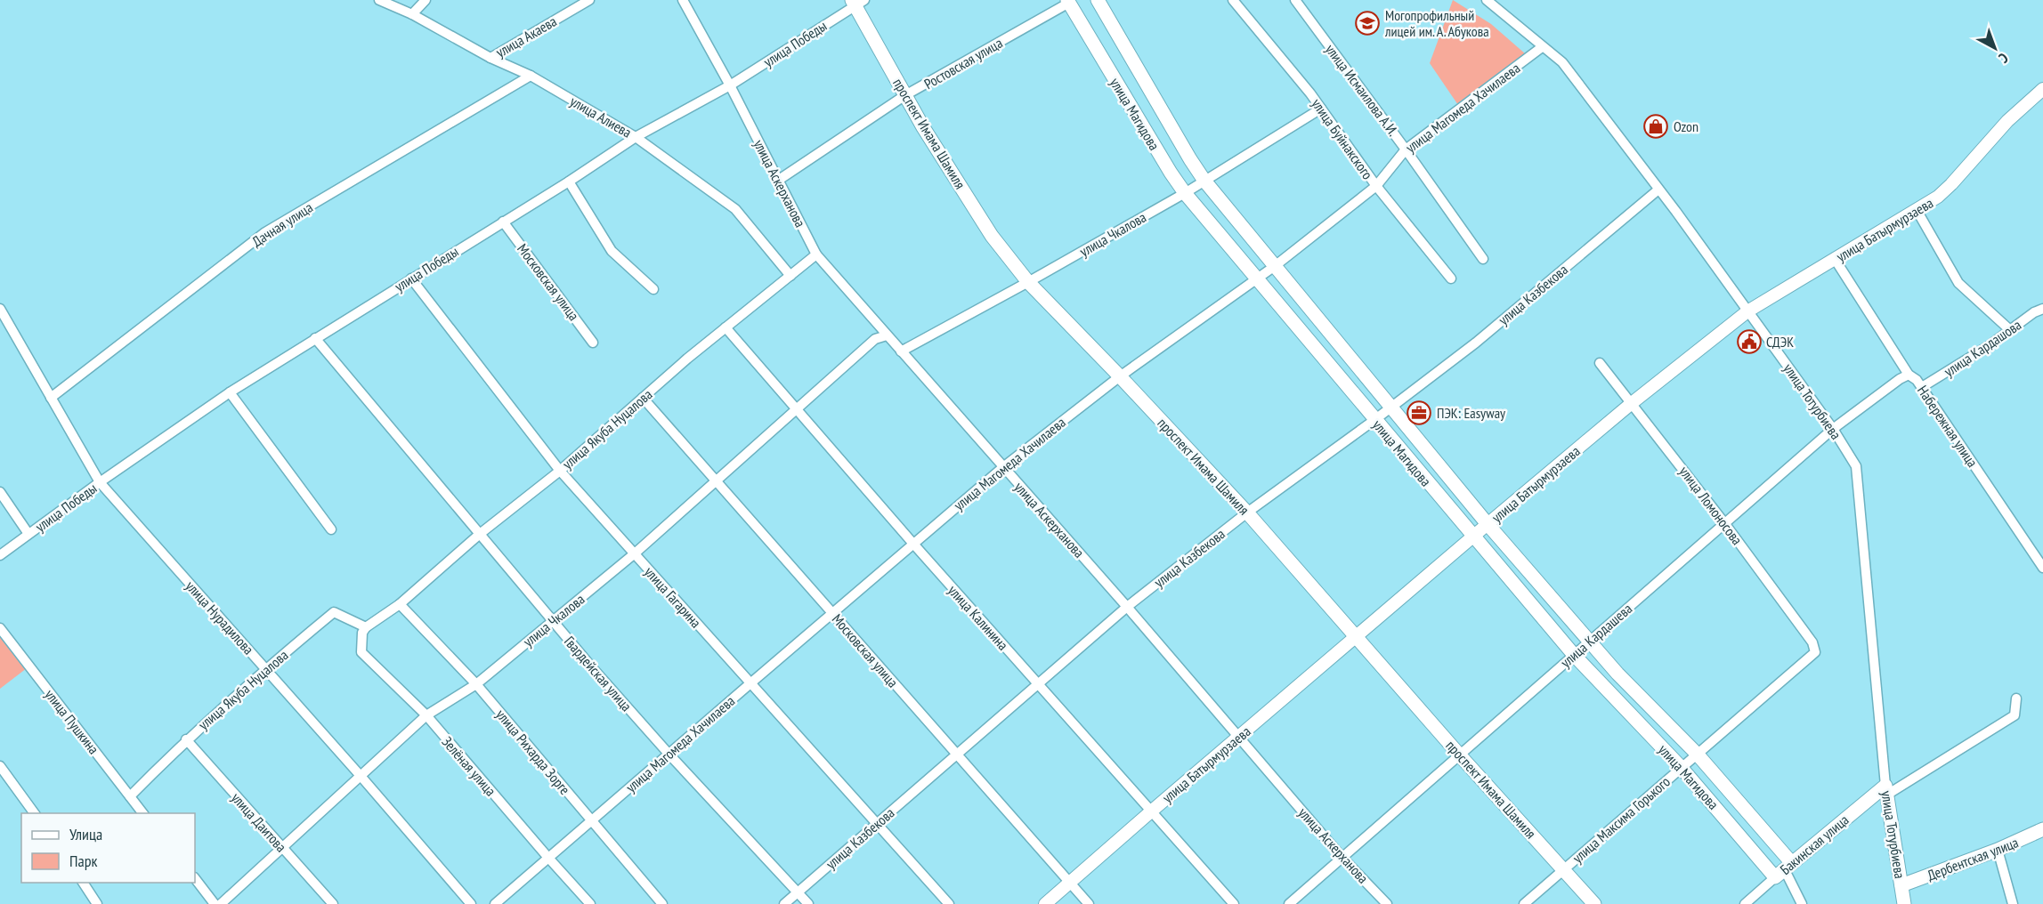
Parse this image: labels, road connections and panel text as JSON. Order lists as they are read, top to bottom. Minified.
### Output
{"streets":{"main road":["улица Магидова","проспект Имама Шамиля","улица Тотурбиева","Бакинская улица","Дербентская улица"],"street":["улица Акаева","улица Победы","Ростовская улица","улица Исмаилова А.И.","улица Магомеда Хачилаева","улица Алиева","улица Буйнакского","улица Аскерханова","Дачная улица","улица Батырмурзаева","улица Чкалова","Московская улица","улица Казбекова","улица Кардашова","Набережная улица","улица Якуба Нуцалова","улица Ломоносова","улица Гагарина","улица Нурадилова","улица Калинина","улица Кардашева","Гвардейская улица","улица Пушкина","улица Рихарда Зорге","Зелёная улица","улица Максима Горького","улица Даитова"]},"crossings":[["улица Акаева","улица Алиева"],["улица Победы","улица Алиева"],["улица Победы","проспект Имама Шамиля"],["улица Победы","улица Аскерханова"],["улица Победы","Московская улица"],["улица Победы","улица Гагарина"],["улица Победы","улица Нурадилова"],["улица Победы","Гвардейская улица"],["Ростовская улица","улица Магидова"],["Ростовская улица","проспект Имама Шамиля"],["Ростовская улица","улица Аскерханова"],["улица Исмаилова А.И.","улица Магомеда Хачилаева"],["улица Магомеда Хачилаева","улица Магидова"],["улица Магомеда Хачилаева","проспект Имама Шамиля"],["улица Магомеда Хачилаева","улица Буйнакского"],["улица Магомеда Хачилаева","улица Аскерханова"],["улица Магомеда Хачилаева","Московская улица"],["улица Магомеда Хачилаева","улица Тотурбиева"],["улица Магомеда Хачилаева","улица Гагарина"],["улица Магомеда Хачилаева","улица Калинина"],["улица Магомеда Хачилаева","Гвардейская улица"],["улица Магомеда Хачилаева","улица Рихарда Зорге"],["улица Магомеда Хачилаева","Зелёная улица"],["улица Магидова","улица Батырмурзаева"],["улица Магидова","улица Чкалова"],["улица Магидова","улица Казбекова"],["улица Магидова","улица Кардашева"],["улица Магидова","улица Максима Горького"],["улица Магидова","Бакинская улица"],["улица Алиева","Дачная улица"],["улица Алиева","улица Якуба Нуцалова"],["проспект Имама Шамиля","улица Батырмурзаева"],["проспект Имама Шамиля","улица Чкалова"],["проспект Имама Шамиля","улица Казбекова"],["проспект Имама Шамиля","улица Кардашева"],["проспект Имама Шамиля","улица Максима Горького"],["улица Буйнакского","улица Чкалова"],["улица Аскерханова","улица Батырмурзаева"],["улица Аскерханова","улица Чкалова"],["улица Аскерханова","улица Казбекова"],["улица Аскерханова","улица Якуба Нуцалова"],["улица Аскерханова","улица Кардашева"],["Дачная улица","улица Нурадилова"],["улица Батырмурзаева","Московская улица"],["улица Батырмурзаева","улица Тотурбиева"],["улица Батырмурзаева","Набережная улица"],["улица Батырмурзаева","улица Ломоносова"],["улица Батырмурзаева","улица Калинина"],["улица Чкалова","Московская улица"],["улица Чкалова","улица Гагарина"],["улица Чкалова","улица Нурадилова"],["улица Чкалова","улица Калинина"],["улица Чкалова","Гвардейская улица"],["улица Чкалова","улица Рихарда Зорге"],["улица Чкалова","Зелёная улица"],["улица Чкалова","улица Даитова"],["Московская улица","улица Казбекова"],["Московская улица","улица Якуба Нуцалова"],["улица Казбекова","улица Тотурбиева"],["улица Казбекова","улица Гагарина"],["улица Казбекова","улица Калинина"],["улица Казбекова","Гвардейская улица"],["улица Кардашова","Набережная улица"],["улица Тотурбиева","улица Кардашева"],["улица Тотурбиева","Бакинская улица"],["улица Тотурбиева","Дербентская улица"],["Набережная улица","улица Кардашева"],["улица Якуба Нуцалова","улица Гагарина"],["улица Якуба Нуцалова","улица Нурадилова"],["улица Якуба Нуцалова","улица Калинина"],["улица Якуба Нуцалова","Гвардейская улица"],["улица Якуба Нуцалова","улица Пушкина"],["улица Якуба Нуцалова","улица Рихарда Зорге"],["улица Якуба Нуцалова","Зелёная улица"],["улица Якуба Нуцалова","улица Даитова"],["улица Ломоносова","улица Кардашева"],["улица Ломоносова","улица Максима Горького"]],"places":{"school or university":["Могопрофильный лицей им. А. Абукова"],"shop":["Ozon"],"public building":["СДЭК"],"office":["ПЭК: Easyway"]},"legend":["Улица","Парк"],"north":"bottom right"}
